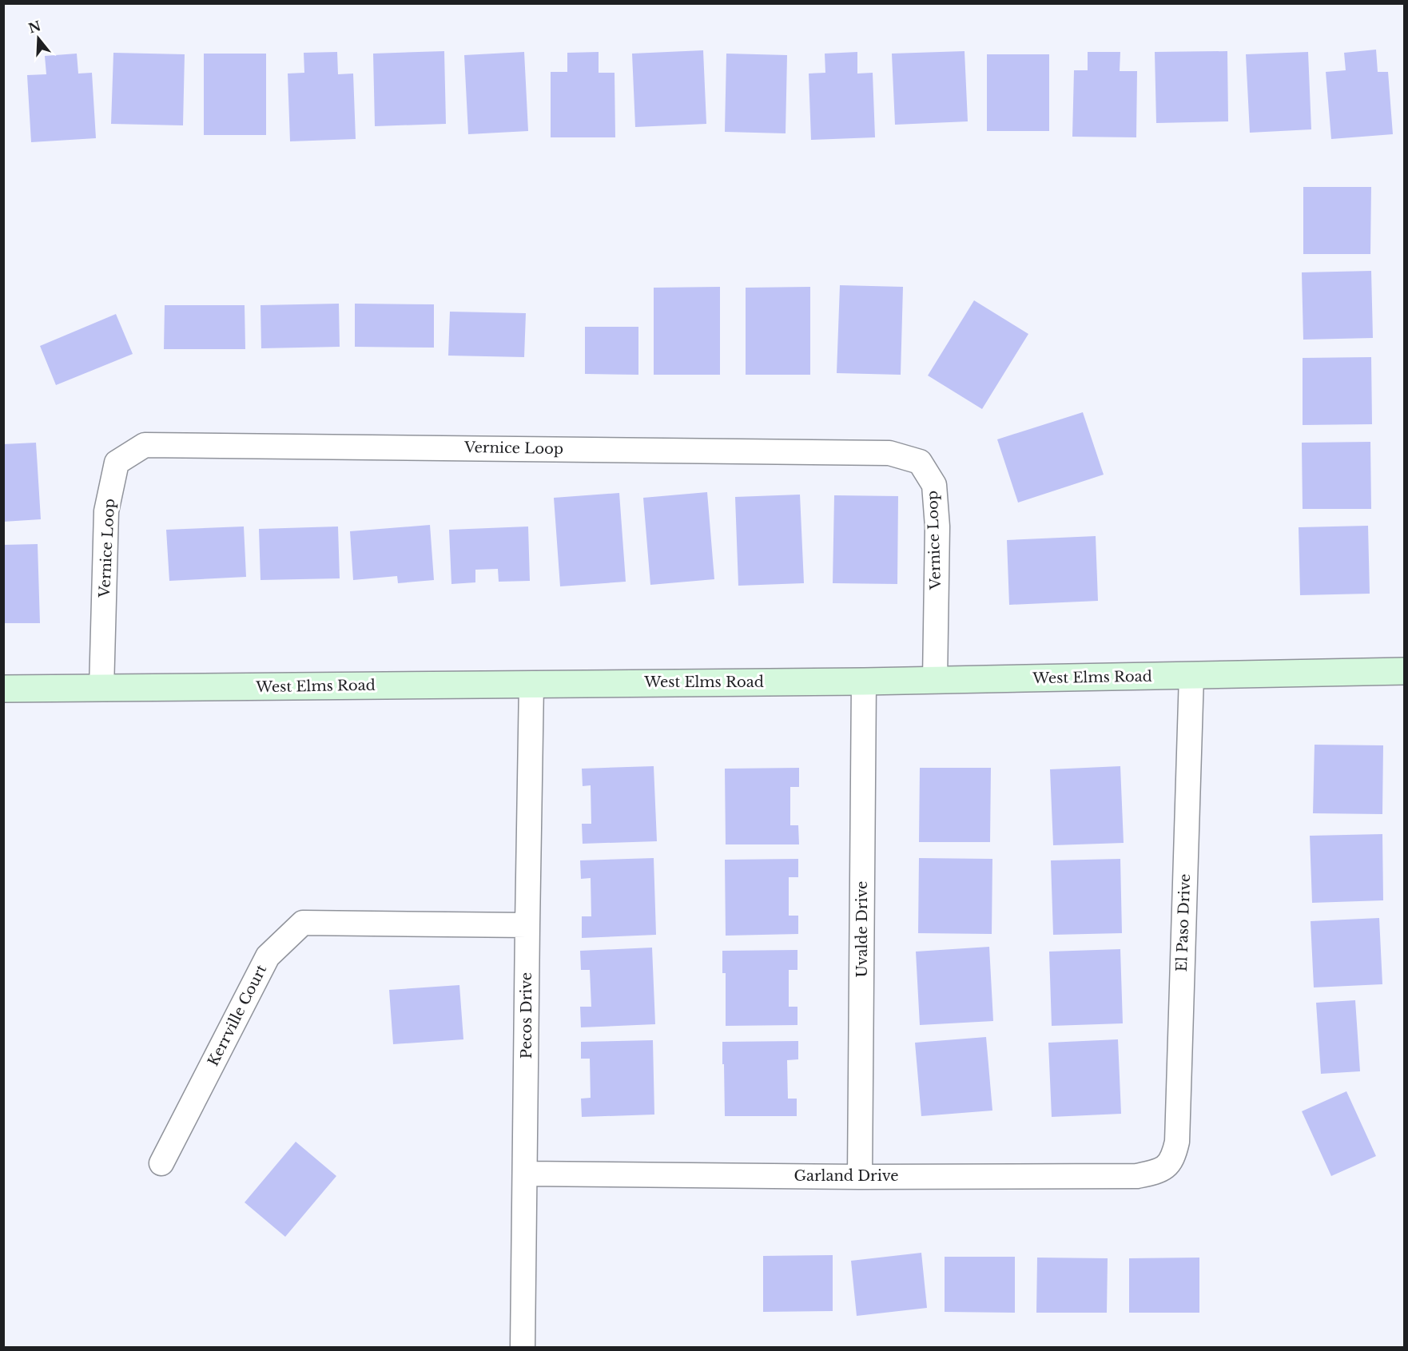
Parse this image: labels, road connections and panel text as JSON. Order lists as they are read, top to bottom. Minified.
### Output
{"streets":{"main road":["West Elms Road"],"street":["Vernice Loop","El Paso Drive","Uvalde Drive","Kerrville Court","Pecos Drive","Garland Drive"]},"crossings":[["Vernice Loop","West Elms Road"],["West Elms Road","El Paso Drive"],["West Elms Road","Uvalde Drive"],["West Elms Road","Pecos Drive"],["El Paso Drive","Garland Drive"],["Uvalde Drive","Garland Drive"],["Kerrville Court","Pecos Drive"],["Pecos Drive","Garland Drive"]],"north":"top"}
